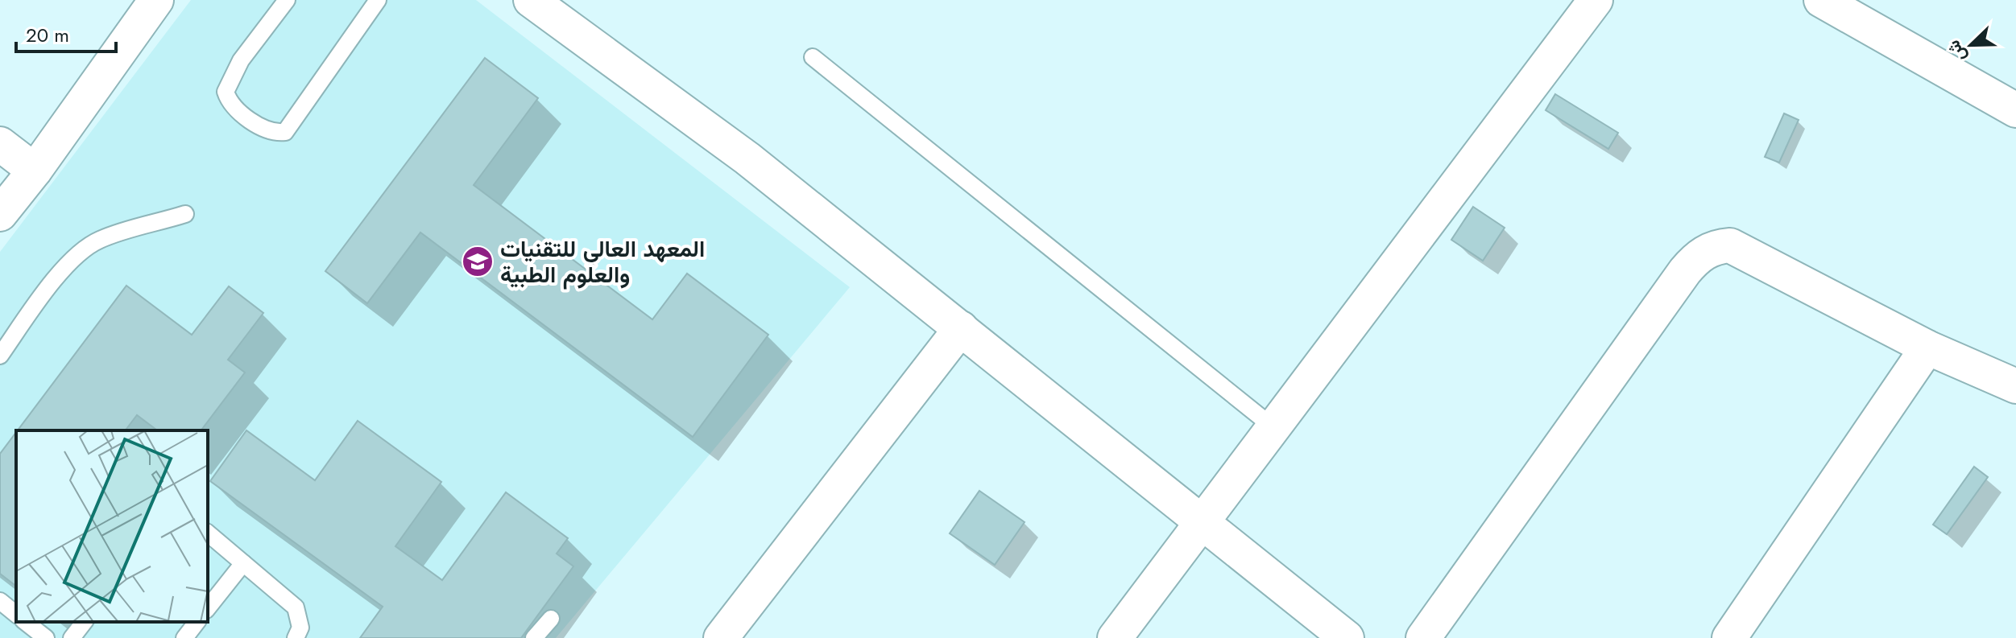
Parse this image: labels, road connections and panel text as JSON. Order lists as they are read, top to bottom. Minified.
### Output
{"places":{"school or university":["المعهد العالي للتقنيات والعلوم الطبية"]},"scale_bar":"20 m","north":"bottom left"}
